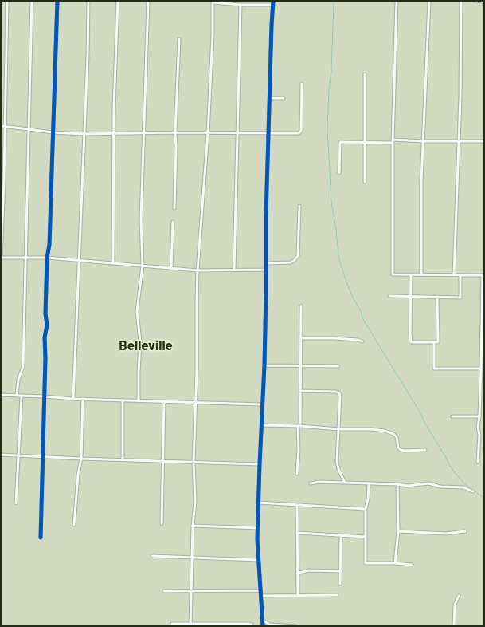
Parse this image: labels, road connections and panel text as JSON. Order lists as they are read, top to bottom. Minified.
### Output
{"districts":["Belleville"]}
